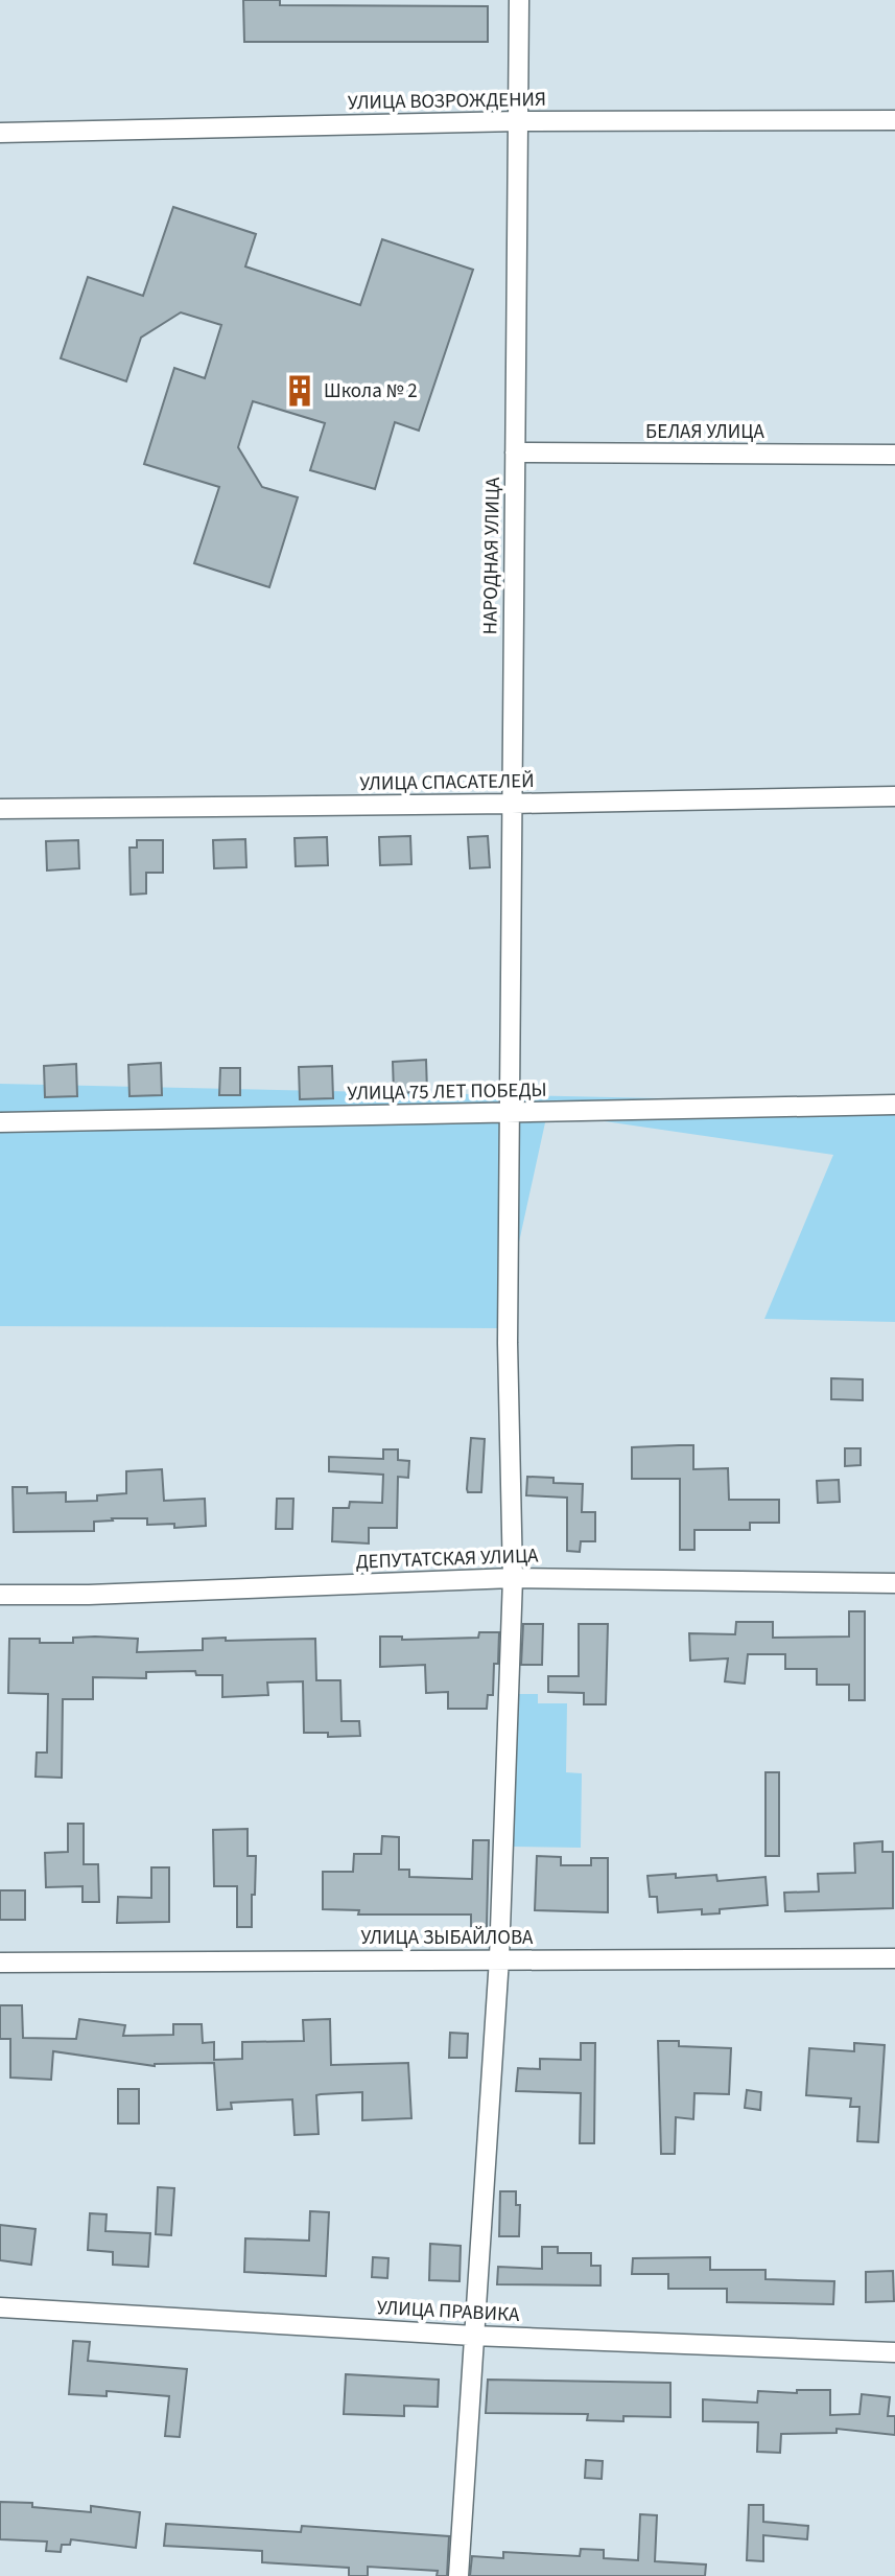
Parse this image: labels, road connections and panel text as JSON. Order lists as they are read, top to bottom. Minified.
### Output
{"streets":{"street":["УЛИЦА ВОЗРОЖДЕНИЯ","БЕЛАЯ УЛИЦА","НАРОДНАЯ УЛИЦА","УЛИЦА СПАСАТЕЛЕЙ","УЛИЦА 75 ЛЕТ ПОБЕДЫ","ДЕПУТАТСКАЯ УЛИЦА","УЛИЦА ЗЫБАЙЛОВА","УЛИЦА ПРАВИКА"]},"crossings":[["УЛИЦА ВОЗРОЖДЕНИЯ","НАРОДНАЯ УЛИЦА"],["БЕЛАЯ УЛИЦА","НАРОДНАЯ УЛИЦА"],["НАРОДНАЯ УЛИЦА","УЛИЦА СПАСАТЕЛЕЙ"],["НАРОДНАЯ УЛИЦА","УЛИЦА 75 ЛЕТ ПОБЕДЫ"],["НАРОДНАЯ УЛИЦА","ДЕПУТАТСКАЯ УЛИЦА"],["НАРОДНАЯ УЛИЦА","УЛИЦА ЗЫБАЙЛОВА"],["НАРОДНАЯ УЛИЦА","УЛИЦА ПРАВИКА"]],"places":{"building":["Школа № 2"]}}
